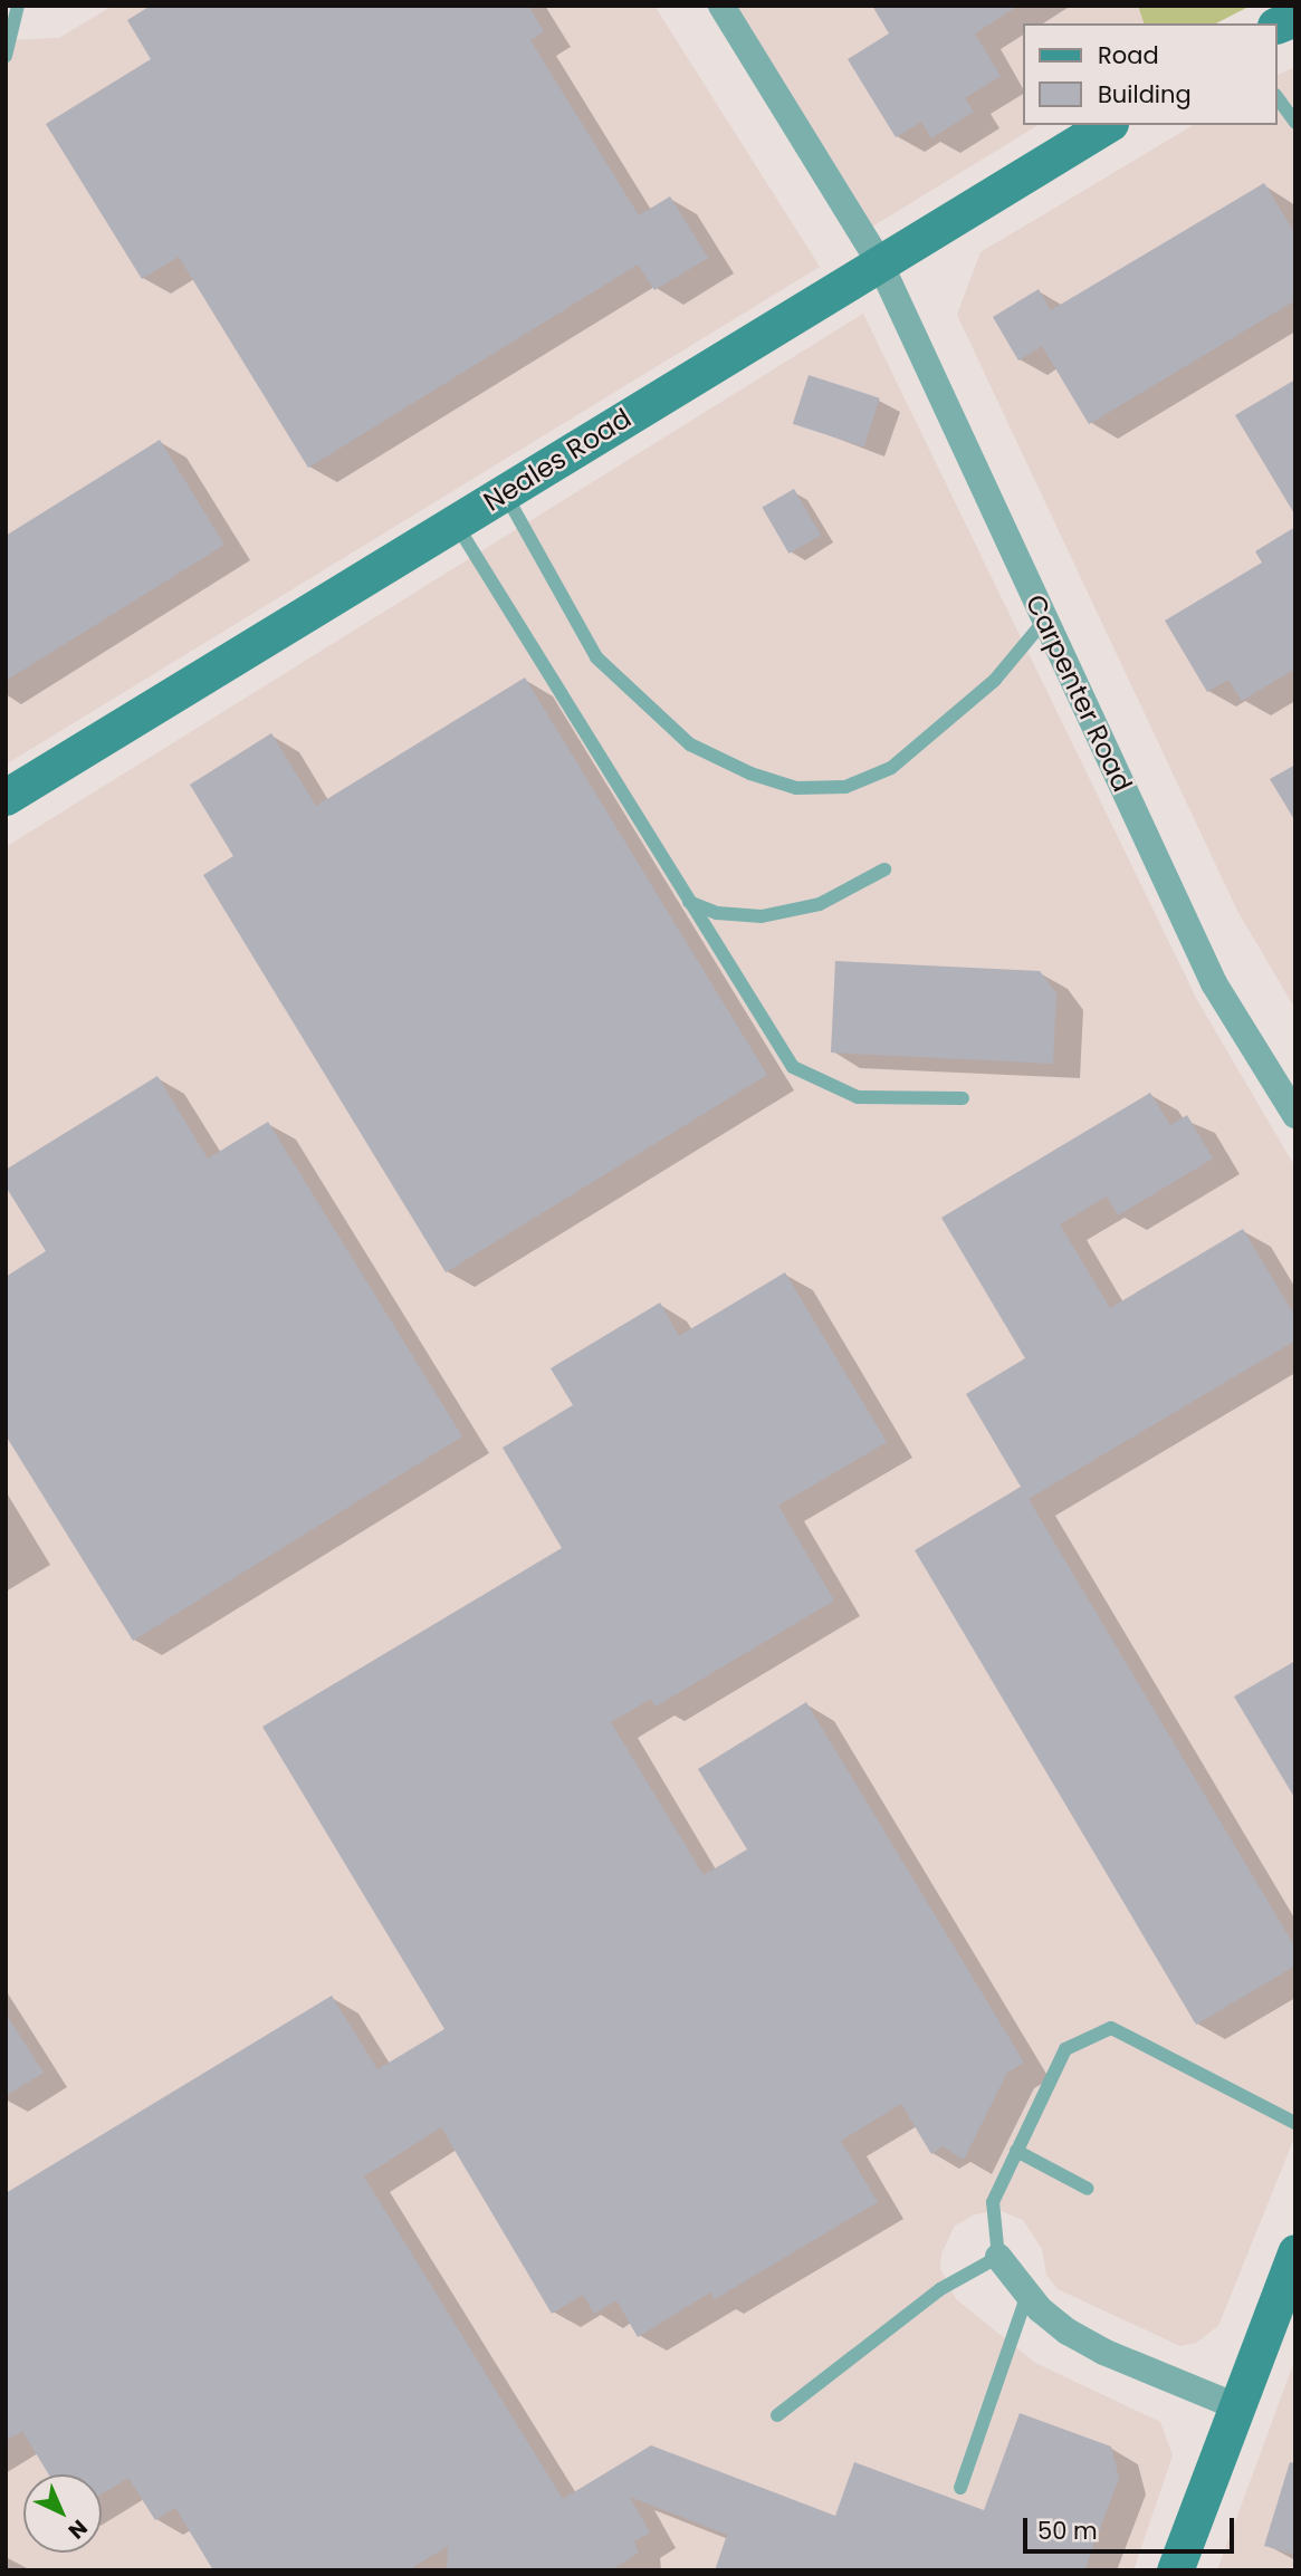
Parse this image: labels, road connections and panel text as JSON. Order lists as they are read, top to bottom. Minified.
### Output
{"streets":{"street":["Neales Road","Carpenter Road"]},"crossings":[["Neales Road","Carpenter Road"]],"legend":["Road","Building"],"scale_bar":"50 m","north":"bottom right"}
